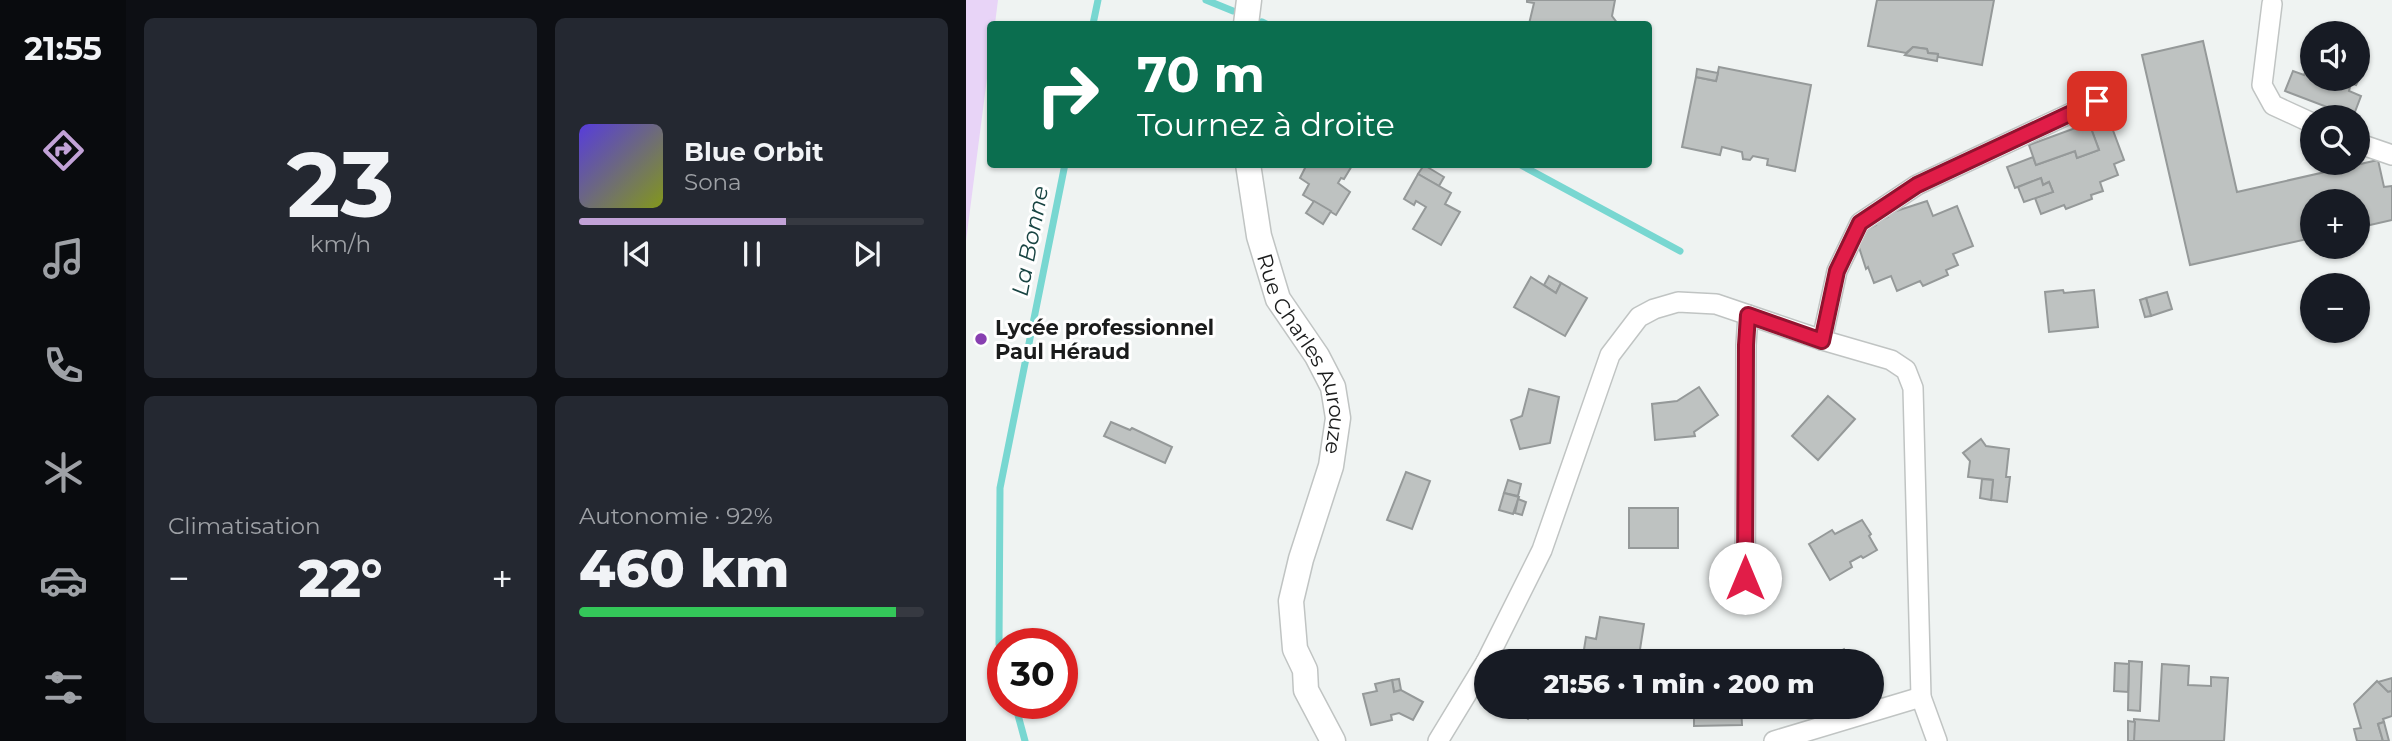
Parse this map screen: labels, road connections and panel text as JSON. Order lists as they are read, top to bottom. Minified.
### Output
{"streets":{"street":["Rue Charles Aurouze"]},"water":["La Bonne"],"places":["Lycée professionnel Paul Héraud"],"page":{"tabs":"21:55","tile":[["23","km/h"],"Climatisation",["Autonomie · 92%","460 km"]],"map_buttons":["+","−"],"turn":["70 m","Tournez à droite"],"song":["Blue Orbit","Sona"],"heat":["−","22°","+"],"limit":"30","trip":"21:56 · 1 min · 200 m"}}
